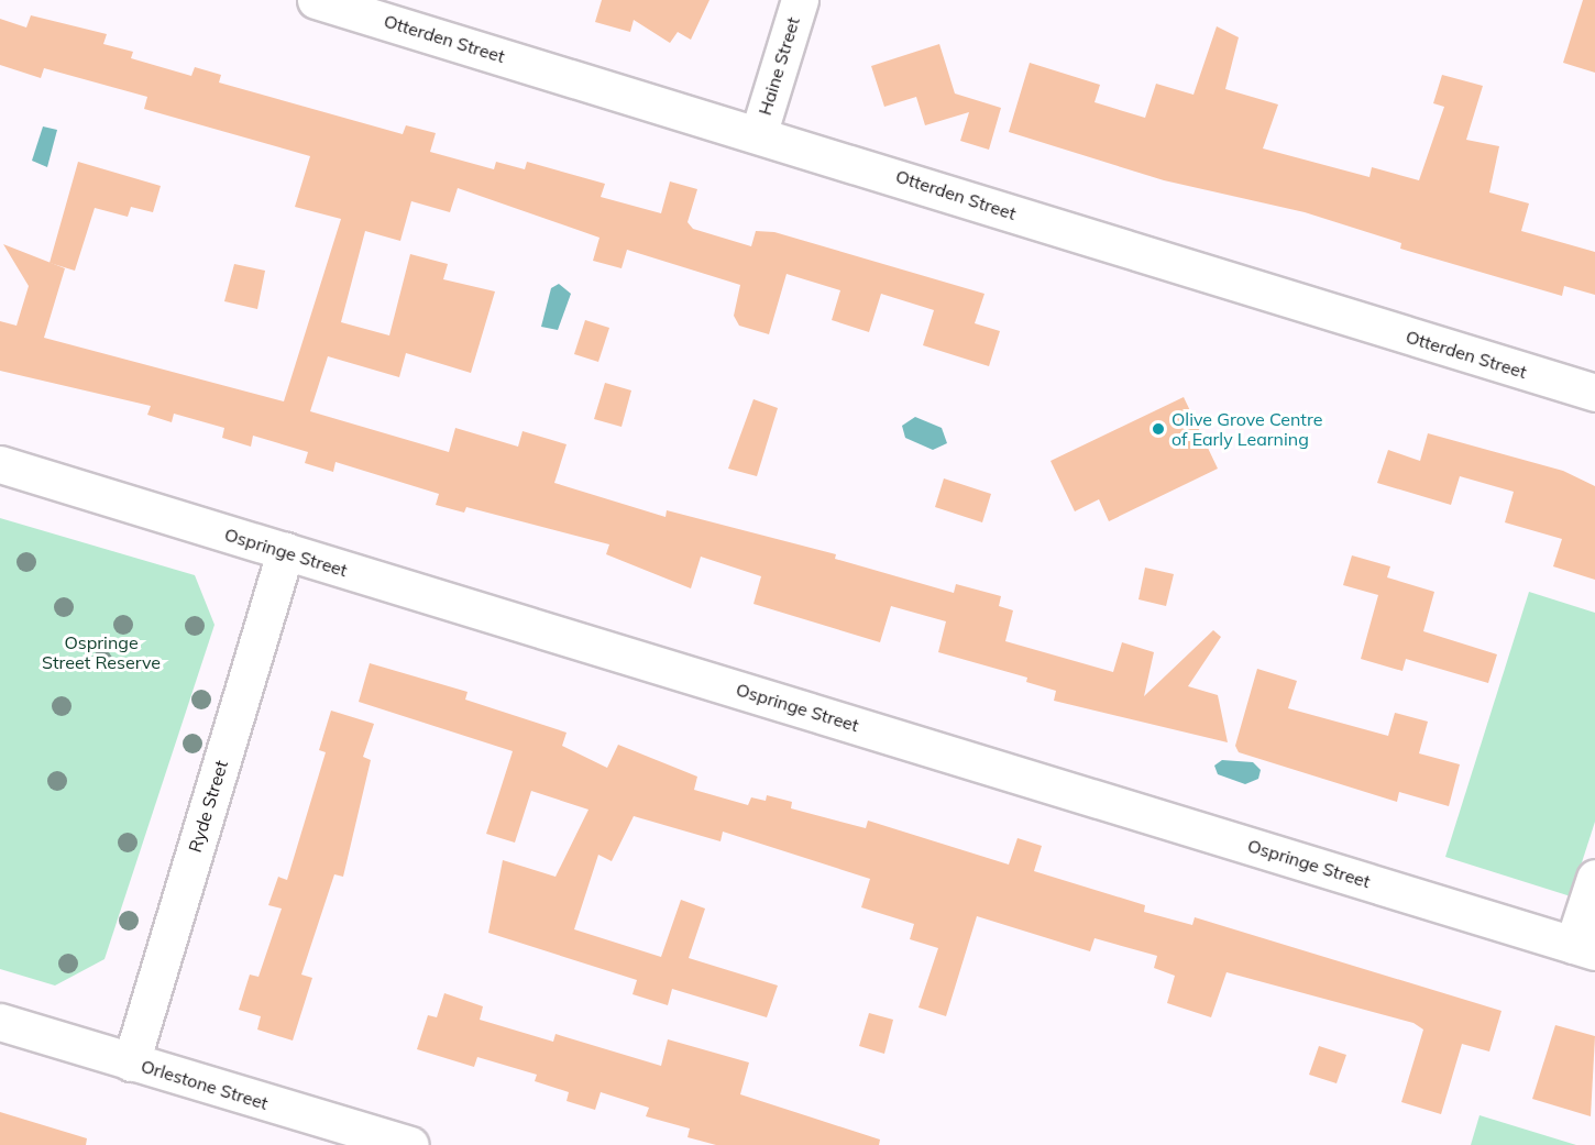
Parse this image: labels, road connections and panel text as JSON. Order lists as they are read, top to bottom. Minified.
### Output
{"streets":{"street":["Otterden Street","Haine Street","Ospringe Street","Ryde Street","Orlestone Street"]},"crossings":[["Otterden Street","Haine Street"],["Ospringe Street","Ryde Street"],["Ryde Street","Orlestone Street"]],"parks":["Ospringe Street Reserve"],"places":["Olive Grove Centre of Early Learning"]}
